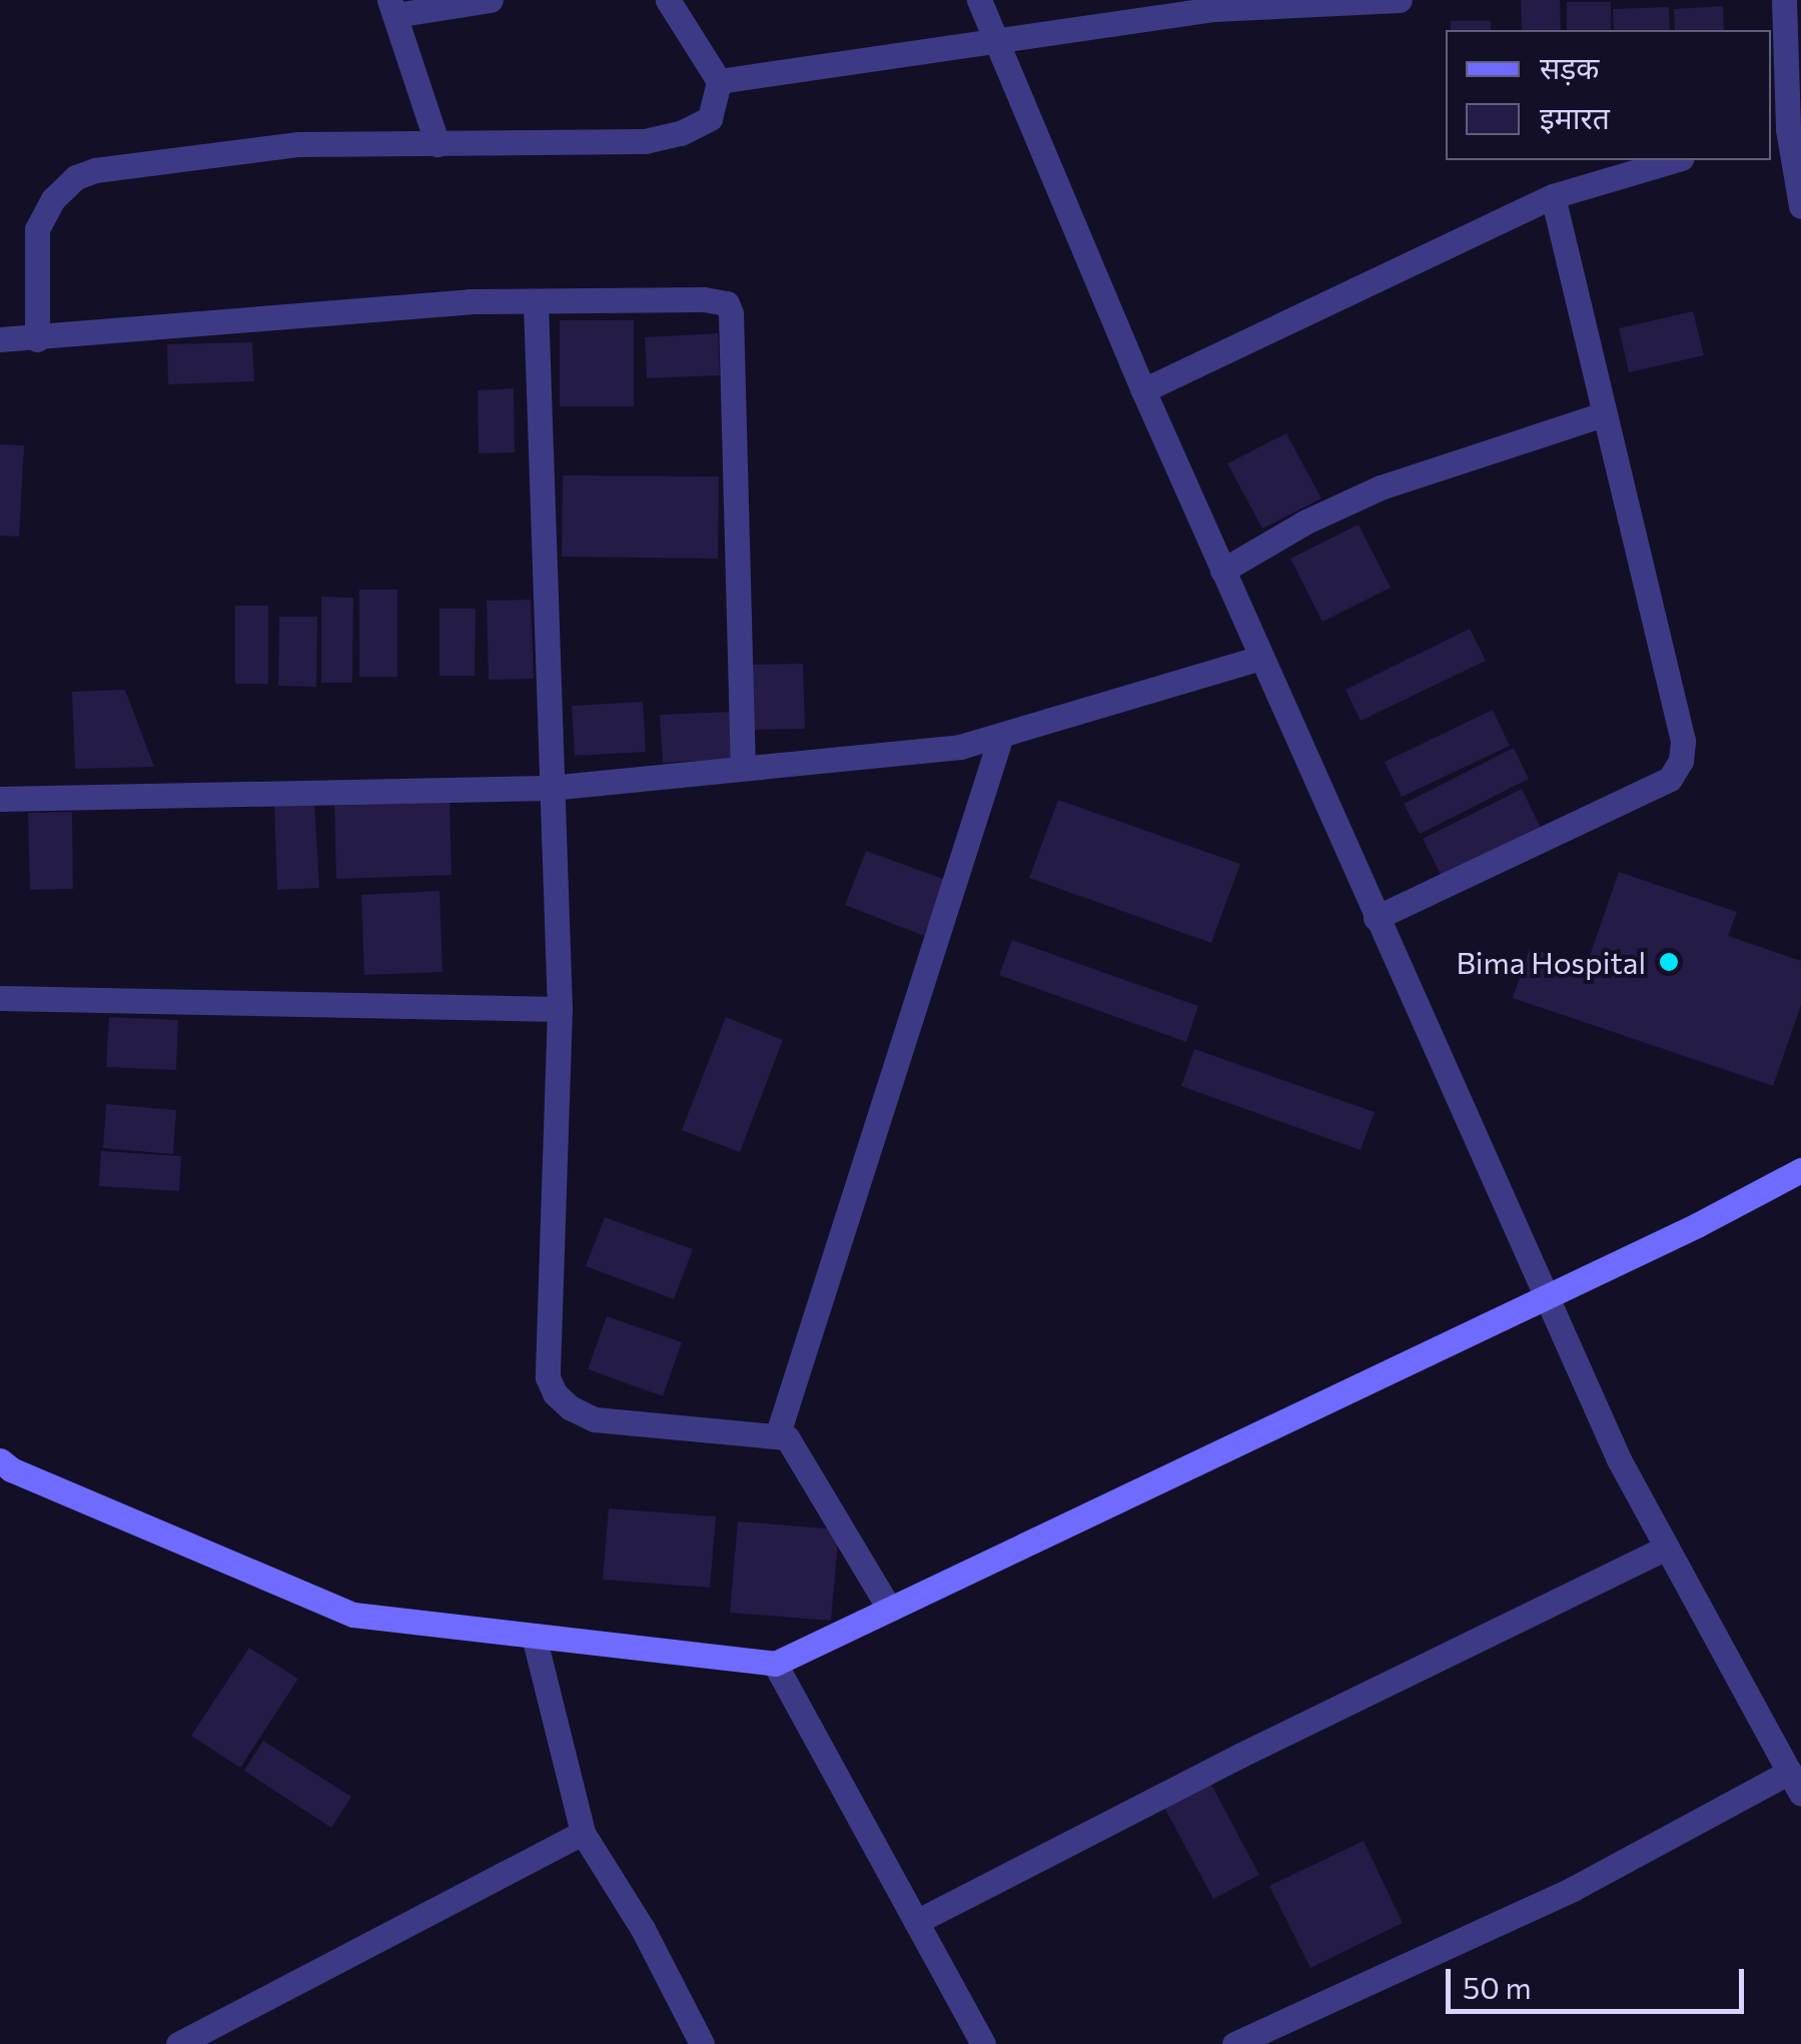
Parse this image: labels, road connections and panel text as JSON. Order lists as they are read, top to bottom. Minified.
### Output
{"places":["Bima Hospital"],"legend":["सड़क","इमारत"],"scale_bar":"50 m"}
